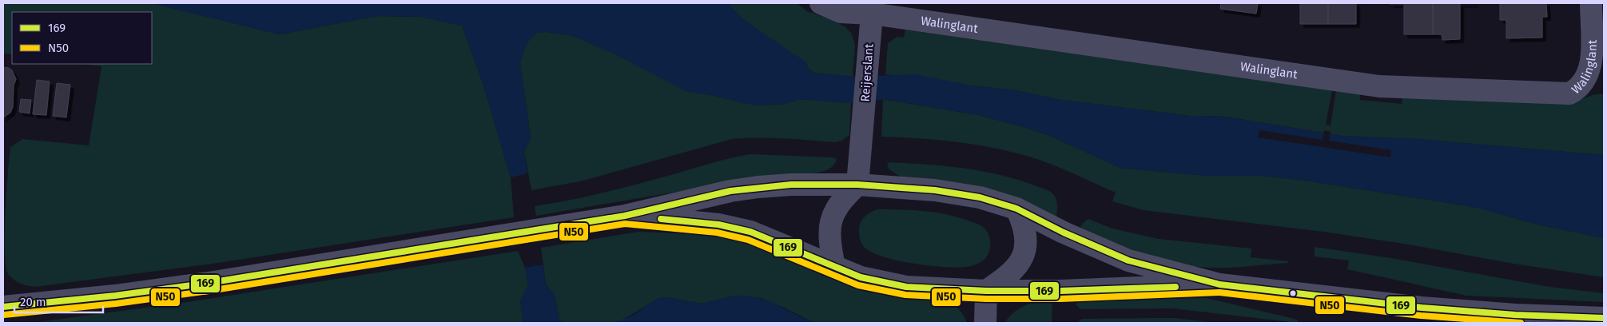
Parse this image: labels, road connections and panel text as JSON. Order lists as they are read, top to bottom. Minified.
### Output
{"streets":{"street":["Walinglant","Reijerslant"]},"crossings":[["Walinglant","Reijerslant"]],"lines":["transit line 169","transit line N50"],"legend":["169","N50"],"scale_bar":"20 m"}
